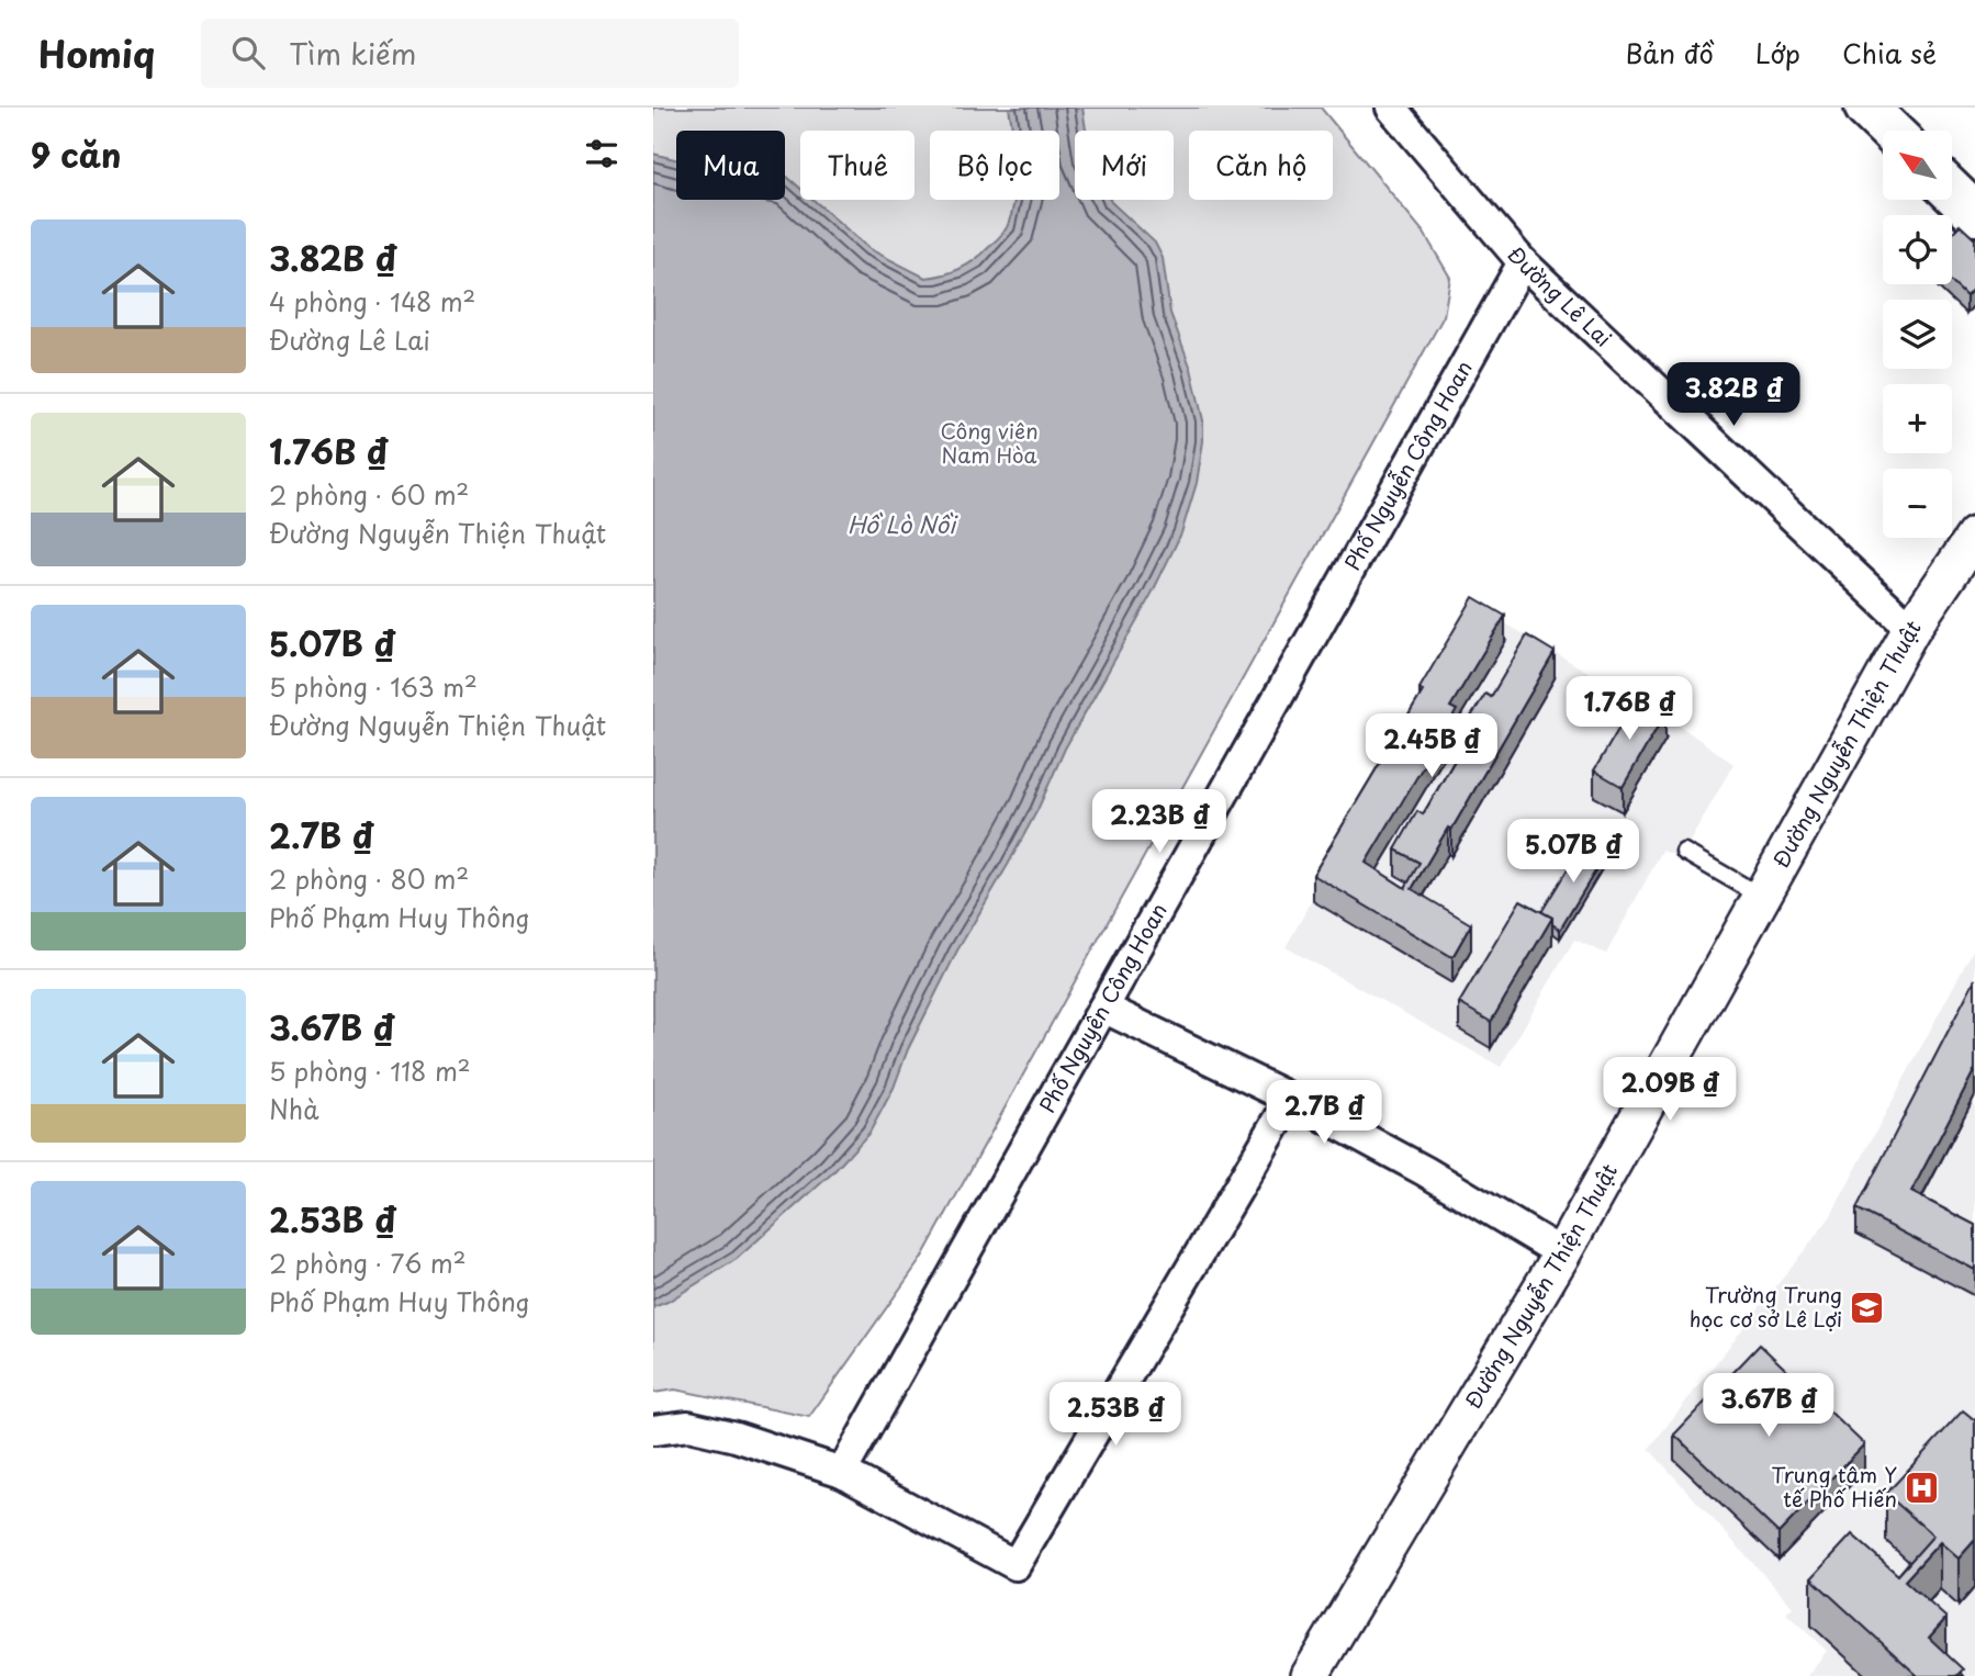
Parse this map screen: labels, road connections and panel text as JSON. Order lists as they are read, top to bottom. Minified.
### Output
{"streets":{"street":["Đường Lê Lai","Phố Nguyễn Công Hoan","Đường Nguyễn Thiện Thuật"]},"crossings":[["Đường Lê Lai","Phố Nguyễn Công Hoan"],["Đường Lê Lai","Đường Nguyễn Thiện Thuật"]],"water":["Hồ Lò Nồi"],"parks":["Công viên Nam Hòa"],"places":{"school or university":["Trường Trung học cơ sở Lê Lợi"],"hospital":["Trung tâm Y tế Phố Hiến"]},"north":"top left","page":{"header":"Homiq","search":"Tìm kiếm","nav":["Bản đồ","Lớp","Chia sẻ"],"heading":"9 căn","map_buttons":["+","−"],"chip":["Mua","Thuê","Bộ lọc","Mới","Căn hộ"],"list":[{"name":"3.82B ₫","note":"4 phòng · 148 m² · Đường Lê Lai"},{"name":"1.76B ₫","note":"2 phòng · 60 m² · Đường Nguyễn Thiện Thuật"},{"name":"5.07B ₫","note":"5 phòng · 163 m² · Đường Nguyễn Thiện Thuật"},{"name":"2.7B ₫","note":"2 phòng · 80 m² · Phố Phạm Huy Thông"},{"name":"3.67B ₫","note":"5 phòng · 118 m² · Nhà"},{"name":"2.53B ₫","note":"2 phòng · 76 m² · Phố Phạm Huy Thông"}],"price":["3.82B ₫","1.76B ₫","2.45B ₫","2.23B ₫","5.07B ₫","2.09B ₫","2.7B ₫","3.67B ₫","2.53B ₫"]}}
